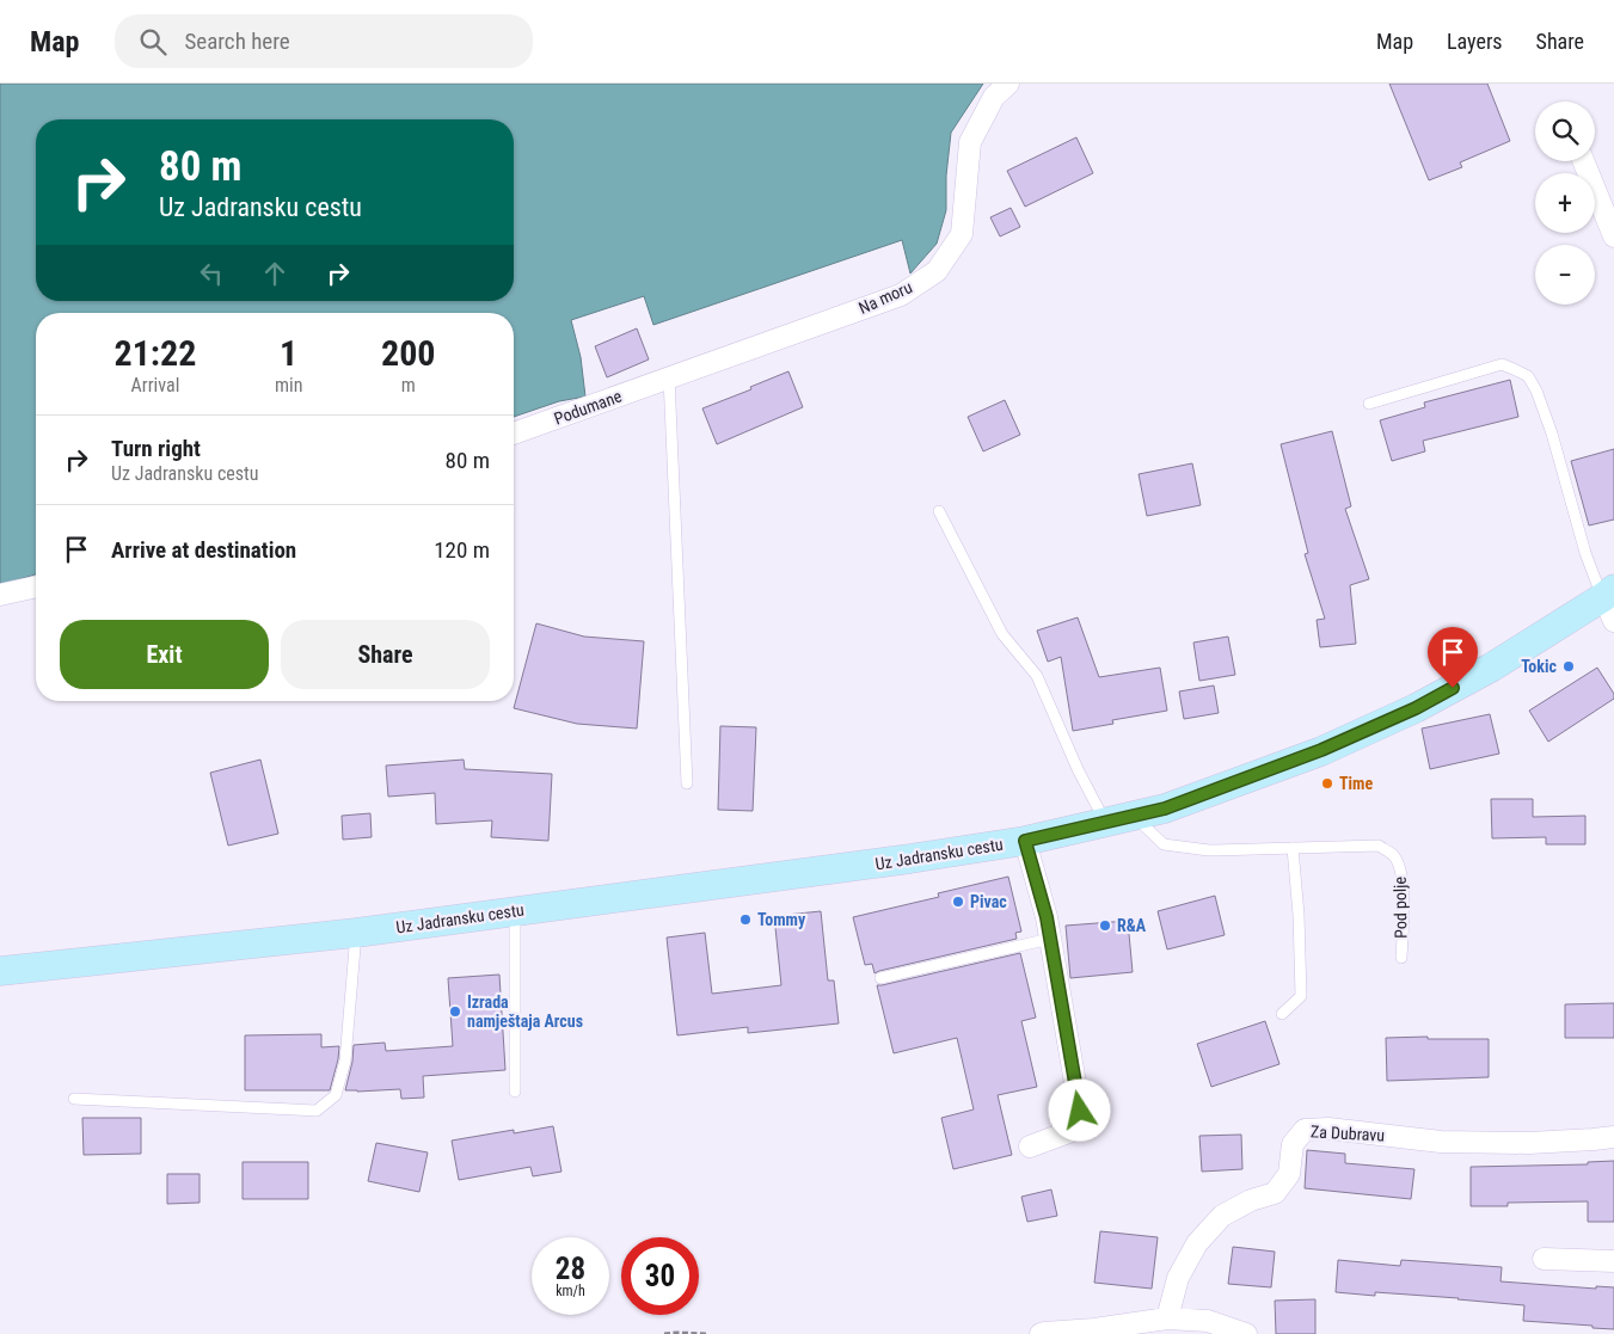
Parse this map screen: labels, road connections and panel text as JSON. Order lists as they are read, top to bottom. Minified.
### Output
{"streets":{"main road":["Uz Jadransku cestu"],"street":["Na moru","Podumane","Za Dubravu"],"lane":["Pod polje"]},"crossings":[["Na moru","Podumane"],["Uz Jadransku cestu","Pod polje"]],"places":["Tokic","Time","Pivac","Tommy","R&A","Izrada namještaja Arcus"],"page":{"header":"Map","search":"Search here","nav":["Map","Layers","Share"],"map_buttons":["+","−"],"turn":["80 m","Uz Jadransku cestu"],"eta":["21:22","Arrival","1","min","200","m"],"list":[{"name":"Turn right","note":"Uz Jadransku cestu","value":"80 m"},{"name":"Arrive at destination","value":"120 m"}],"buttons":["Exit","Share"],"speed":"28 km/h","limit":"30"}}
